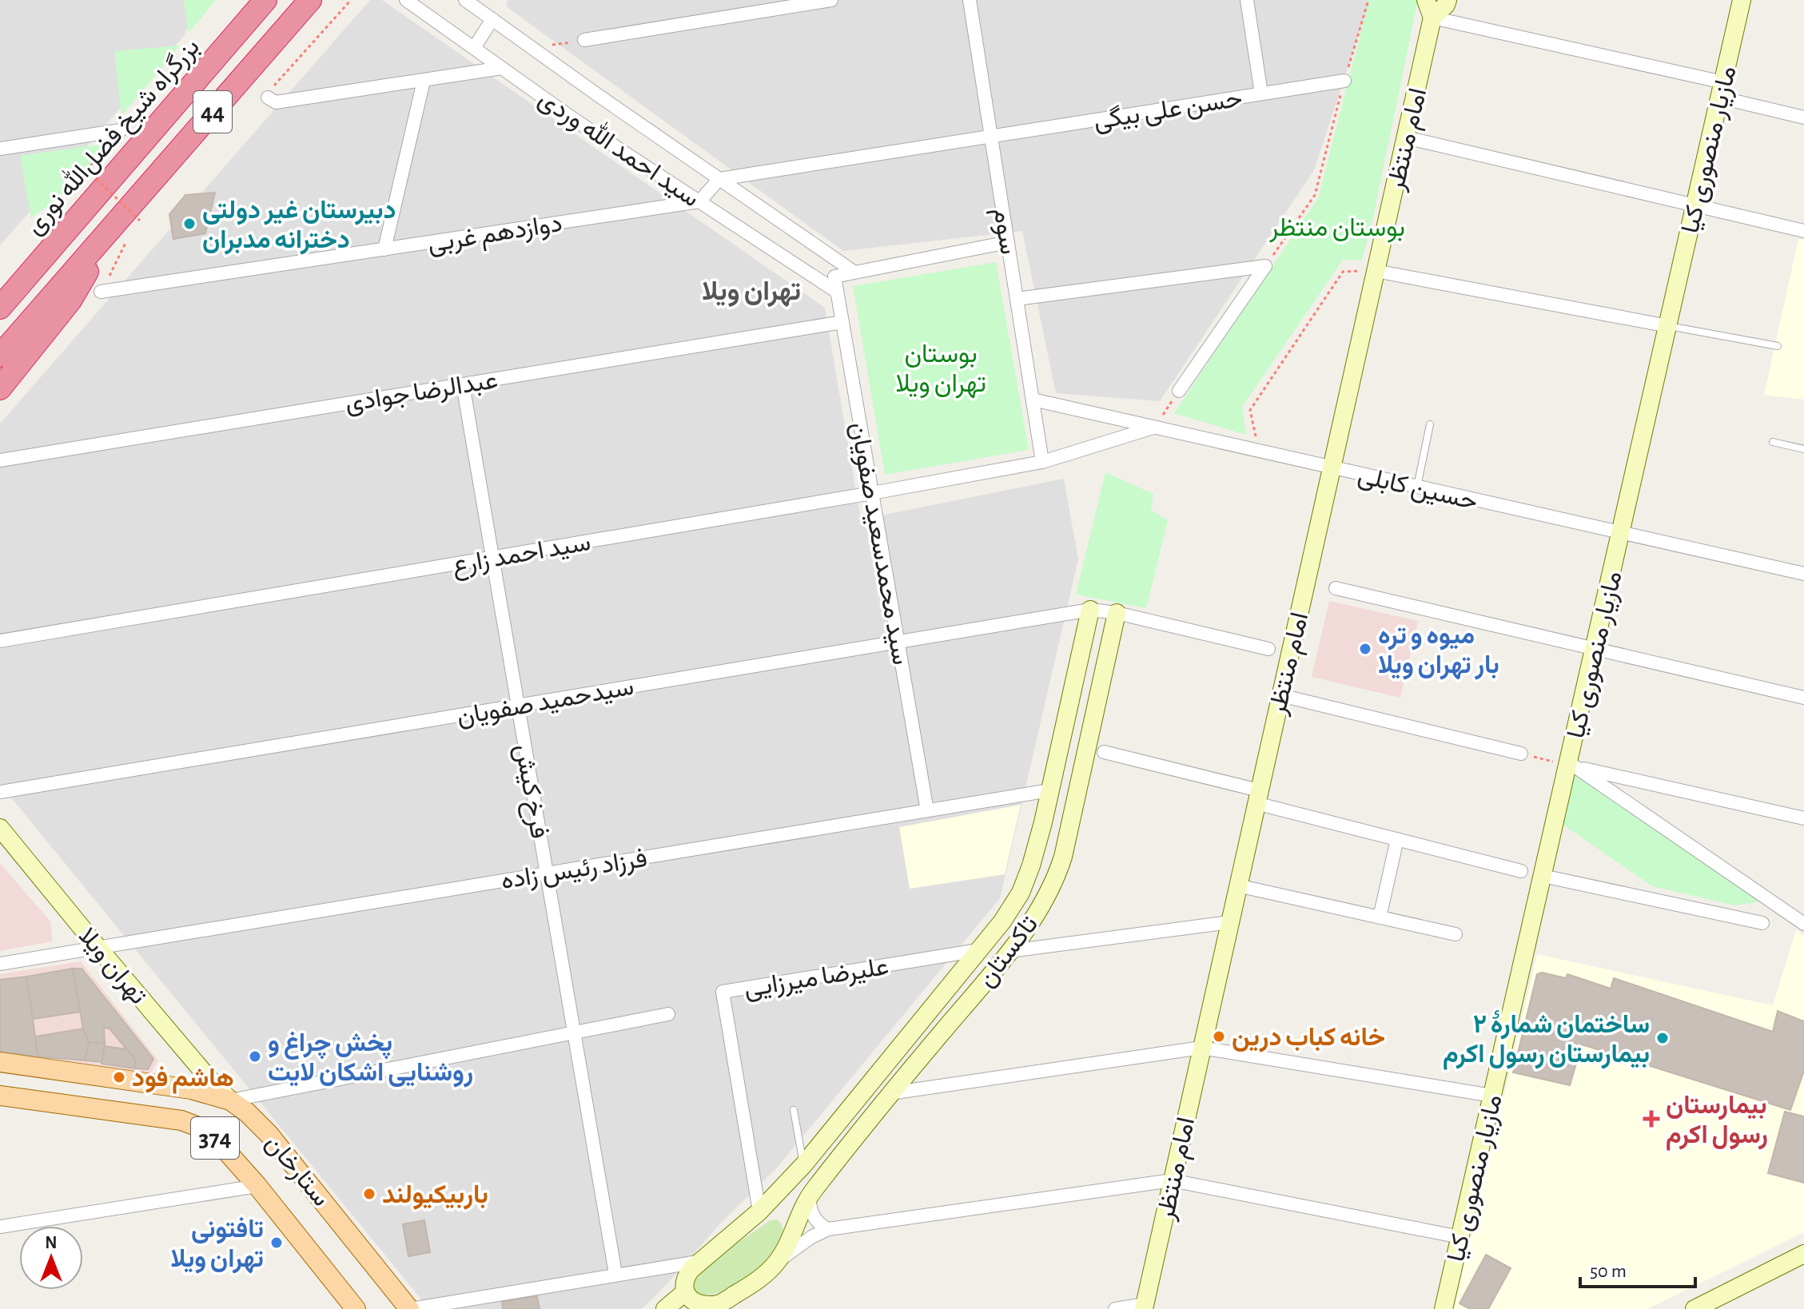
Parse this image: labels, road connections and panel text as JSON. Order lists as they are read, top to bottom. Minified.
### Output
{"streets":{"highway":["44","بزرگراه شیخ فضل‌الله نوری"],"main road":["374","ستارخان"],"street":["حسن علی بیگی","امام منتظر","سید احمد الله وردی","مازیار منصوری کیا","سوم","دوازدهم غربی","عبدالرضا جوادی","حسین کابلی","سید محمدسعید صفویان","سید احمد زارع","سیدحمید صفویان","فرخ کیش","فرزاد رئیس زاده","تاکستان","تهران ویلا","علیرضا میرزایی"]},"crossings":[["حسن علی بیگی","سید احمد الله وردی"],["حسن علی بیگی","سوم"],["امام منتظر","حسین کابلی"],["سید احمد الله وردی","دوازدهم غربی"],["سید احمد الله وردی","سید محمدسعید صفویان"],["مازیار منصوری کیا","حسین کابلی"],["سوم","حسین کابلی"],["سوم","سید احمد زارع"],["عبدالرضا جوادی","سید محمدسعید صفویان"],["عبدالرضا جوادی","فرخ کیش"],["حسین کابلی","سید احمد زارع"],["سید محمدسعید صفویان","سید احمد زارع"],["سید محمدسعید صفویان","سیدحمید صفویان"],["سید محمدسعید صفویان","فرزاد رئیس زاده"],["سید احمد زارع","فرخ کیش"],["سیدحمید صفویان","فرخ کیش"],["سیدحمید صفویان","تاکستان"],["فرخ کیش","فرزاد رئیس زاده"],["فرزاد رئیس زاده","تاکستان"],["فرزاد رئیس زاده","تهران ویلا"],["تاکستان","علیرضا میرزایی"],["تهران ویلا","ستارخان"]],"districts":["تهران ویلا"],"parks":["بوستان منتظر","بوستان تهران ویلا"],"places":{"other":["دبیرستان غیر دولتی دخترانه مدبران","میوه و تره بار تهران ویلا","خانه کباب درین","ساختمان شمارهٔ ۲ بیمارستان رسول اکرم","پخش چراغ و روشنایی اشکان لایت","هاشم فود","باربیکیولند","تافتونی تهران ویلا"],"health":["بیمارستان رسول اکرم"]},"scale_bar":"50 m","north":"top"}
